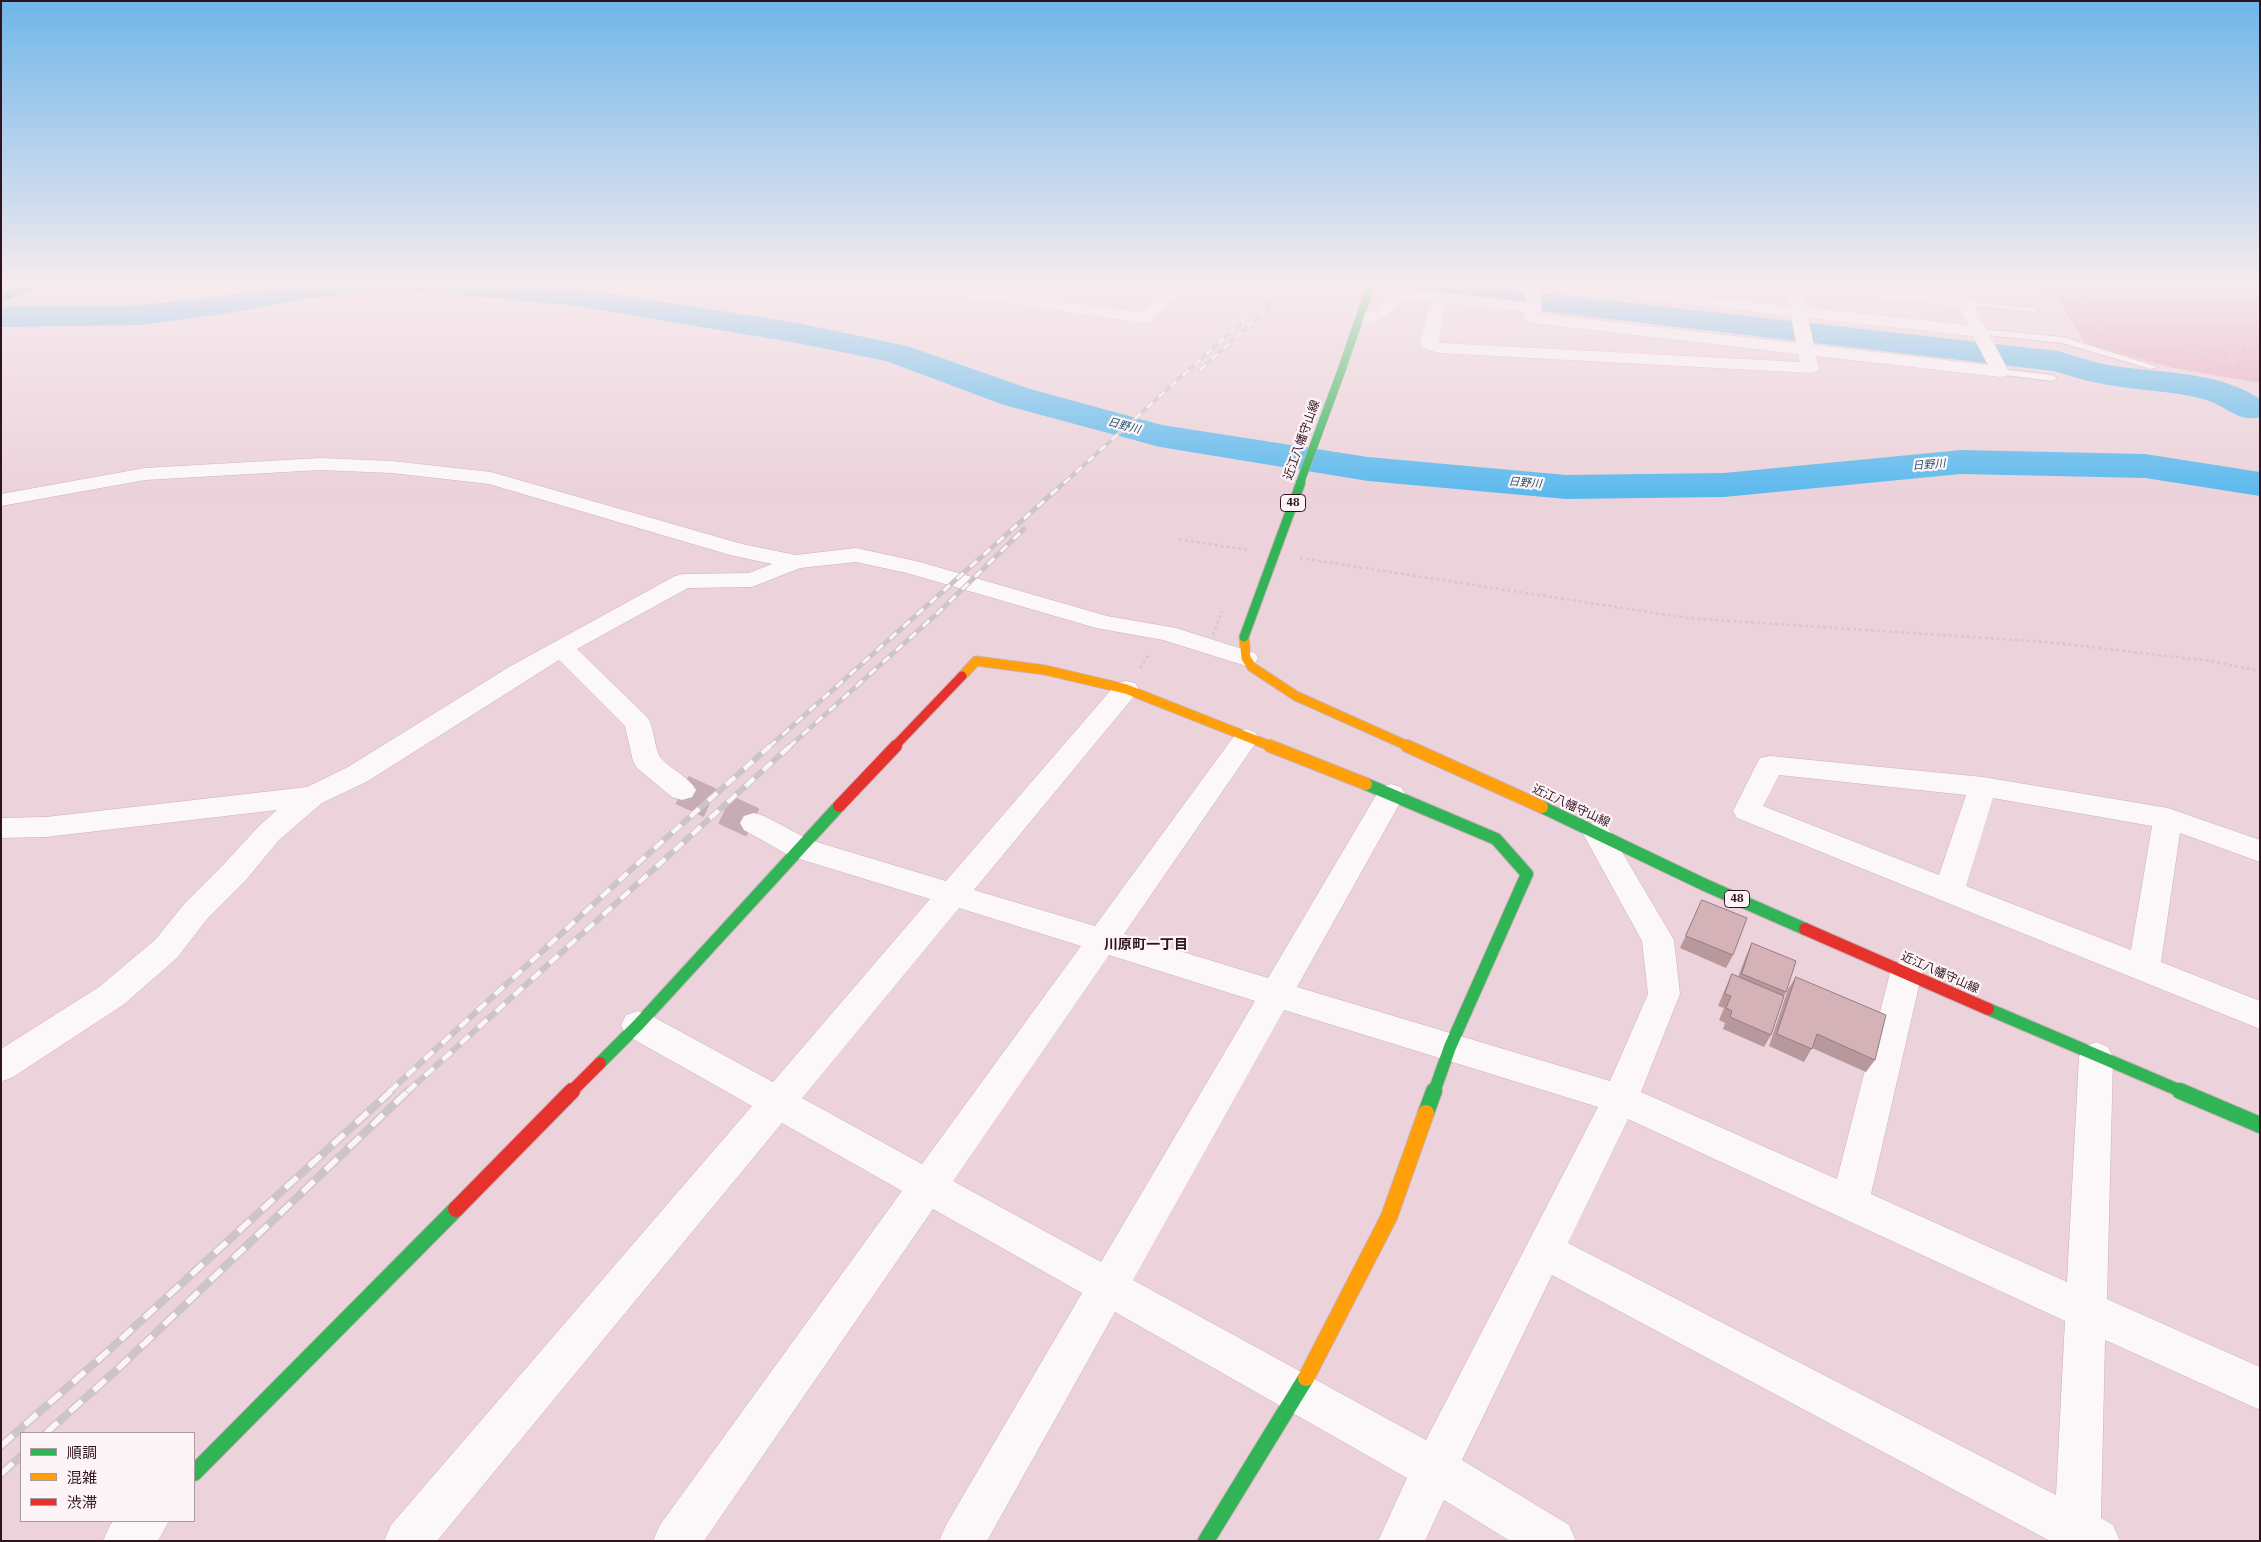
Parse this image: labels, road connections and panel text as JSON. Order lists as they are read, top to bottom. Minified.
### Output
{"streets":{"street":["近江八幡守山線","48"]},"districts":["川原町一丁目"],"water":["日野川"],"legend":["順調","混雑","渋滞"]}
